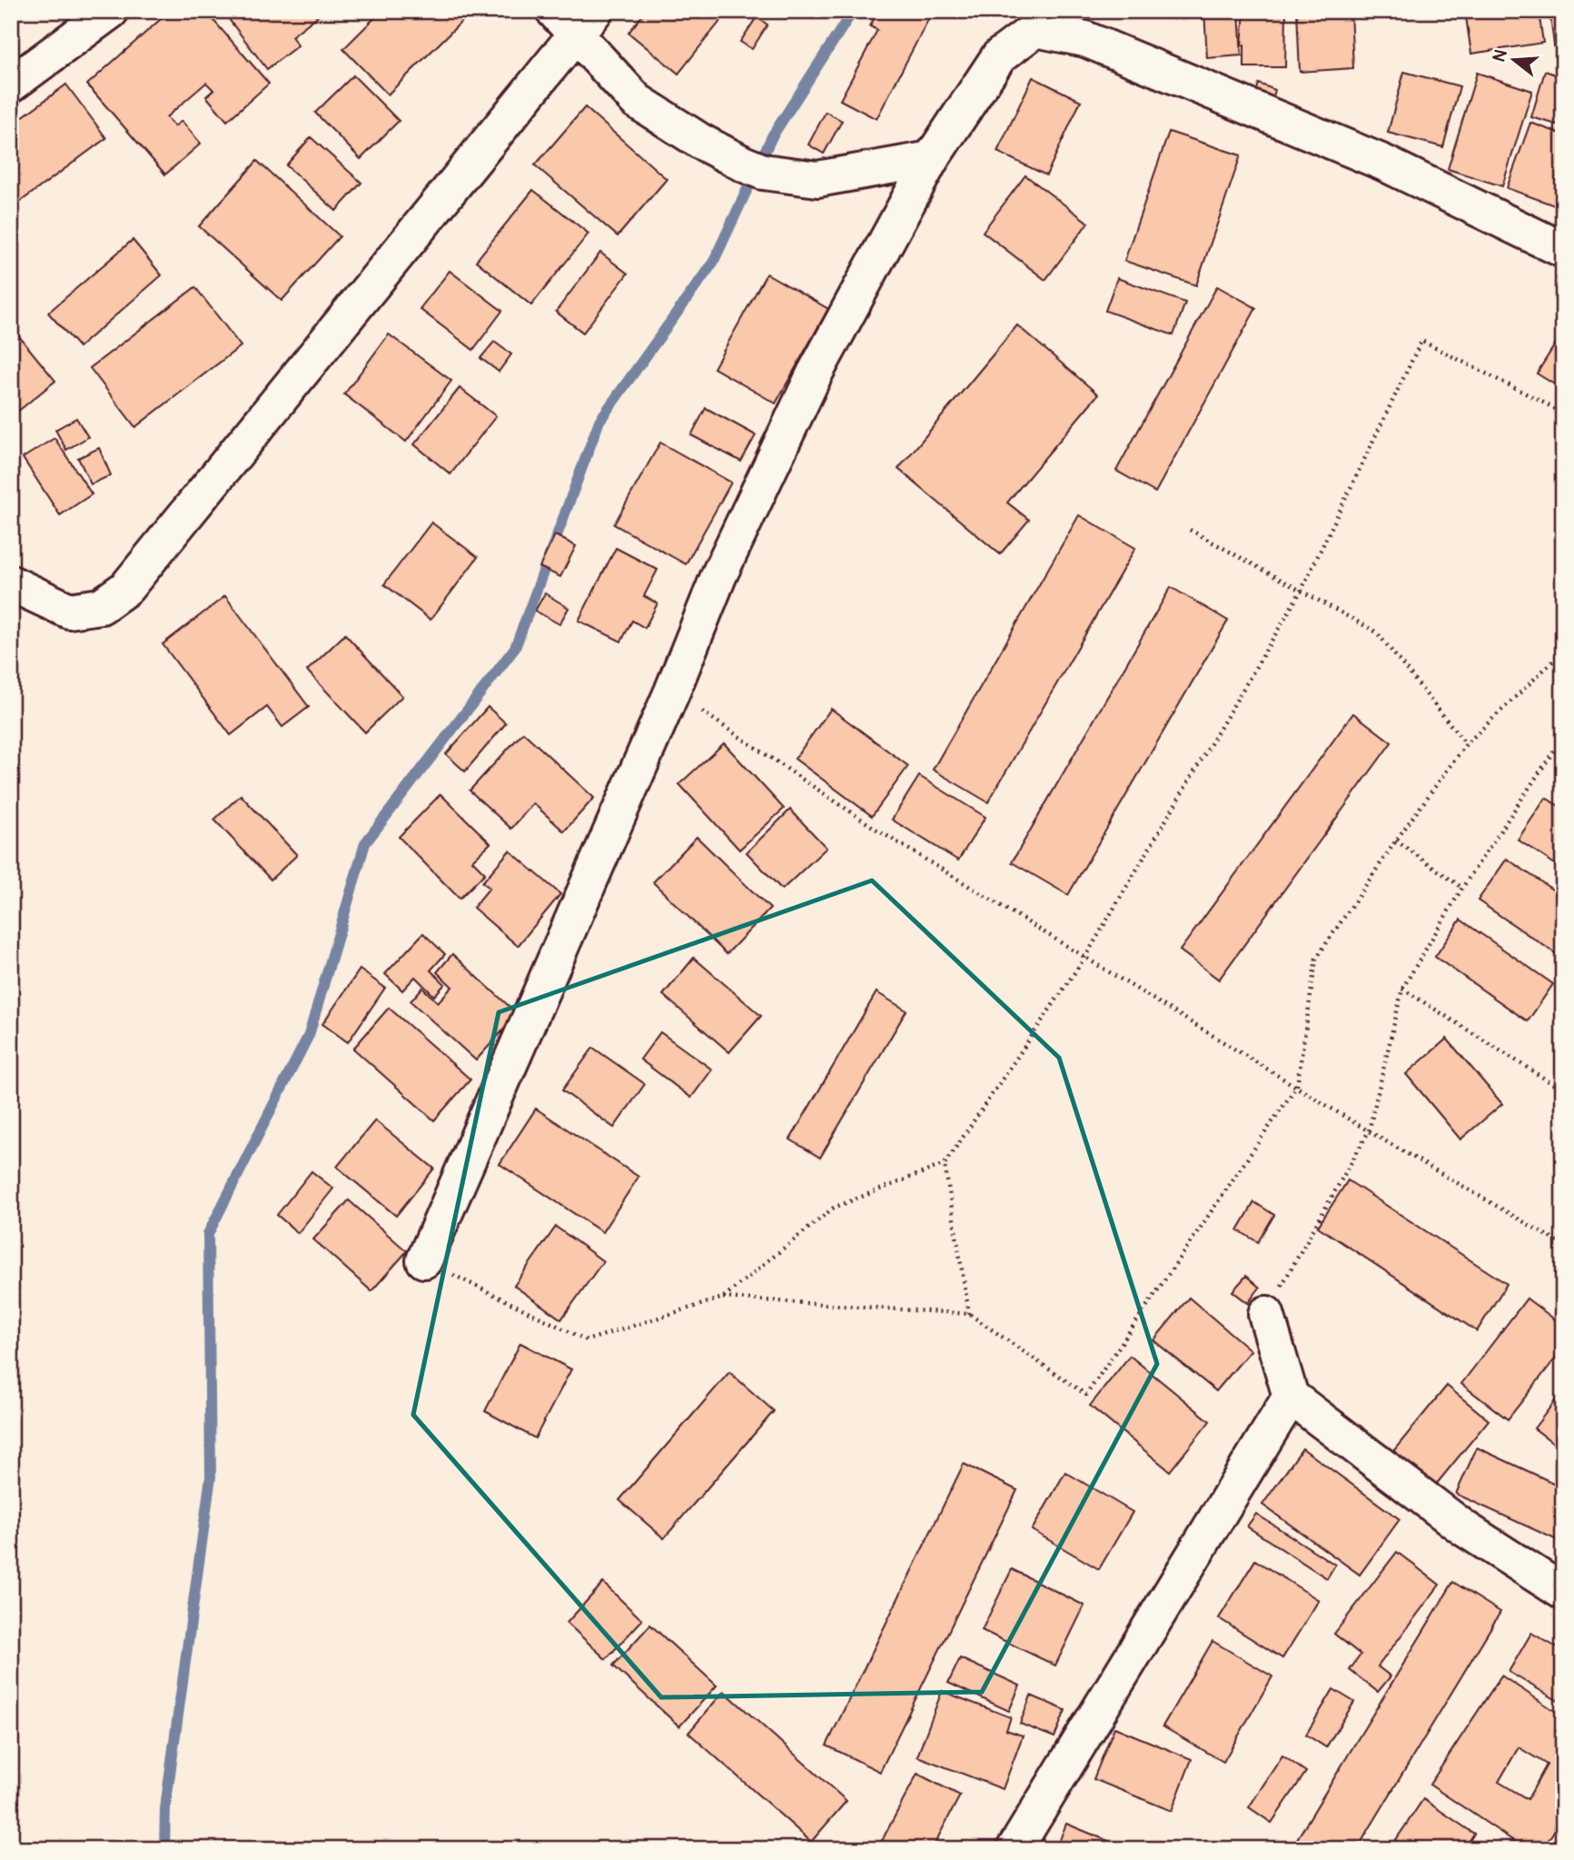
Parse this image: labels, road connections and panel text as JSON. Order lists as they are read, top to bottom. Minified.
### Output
{"north":"left"}
